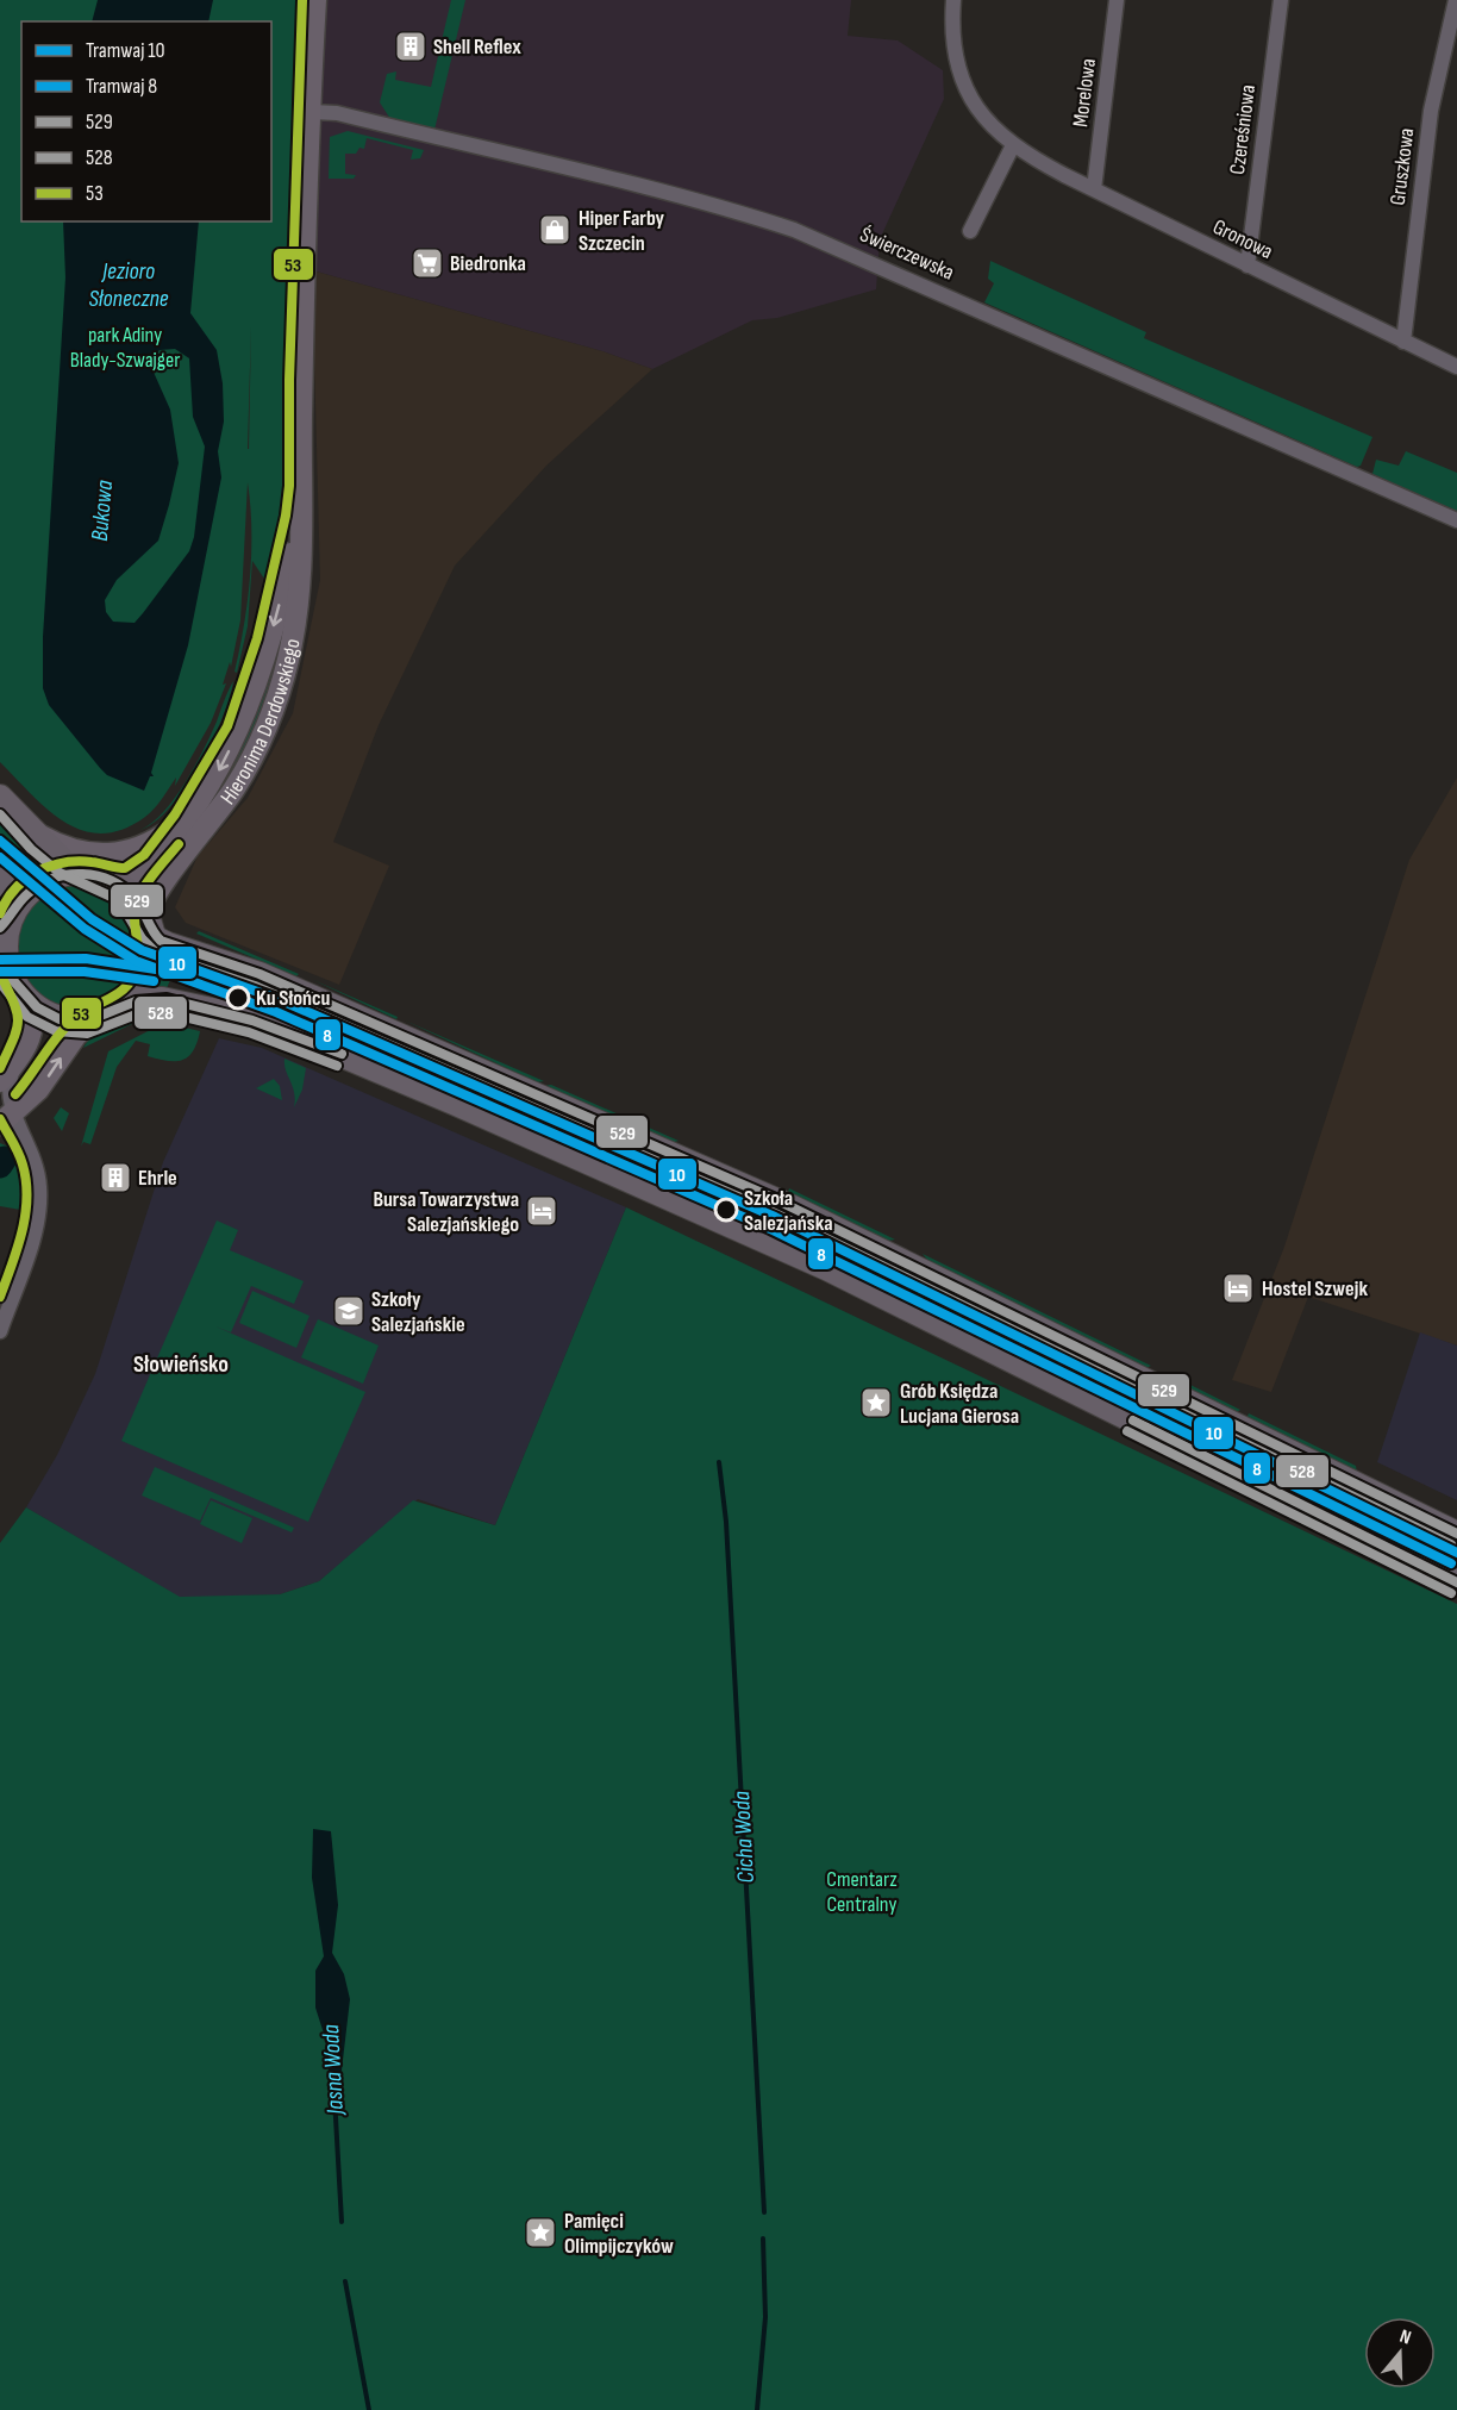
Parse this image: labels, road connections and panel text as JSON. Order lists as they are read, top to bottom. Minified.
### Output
{"streets":{"main road":["Hieronima Derdowskiego"],"street":["Morelowa","Czereśniowa","Gruszkowa","Gronowa","Świerczewska"]},"crossings":[["Morelowa","Gronowa"],["Czereśniowa","Gronowa"],["Gruszkowa","Gronowa"],["Świerczewska","Hieronima Derdowskiego"]],"districts":["Słowieńsko"],"water":["Jezioro Słoneczne","Bukowa","Cicha Woda","Jasna Woda"],"parks":["park Adiny Blady-Szwajger","Cmentarz Centralny"],"places":{"building":["Shell Reflex","Ehrle"],"shop":["Hiper Farby Szczecin"],"supermarket":["Biedronka"],"other":["Ku Słońcu","Szkoła Salezjańska"],"hotel":["Bursa Towarzystwa Salezjańskiego","Hostel Szwejk"],"school or university":["Szkoły Salezjańskie"],"place":["Grób Księdza Lucjana Gierosa","Pamięci Olimpijczyków"]},"lines":["transit line 53","transit line 528","tram line 10","tram line 8","transit line 529"],"legend":["Tramwaj 10","Tramwaj 8","529","528","53"],"north":"top"}
